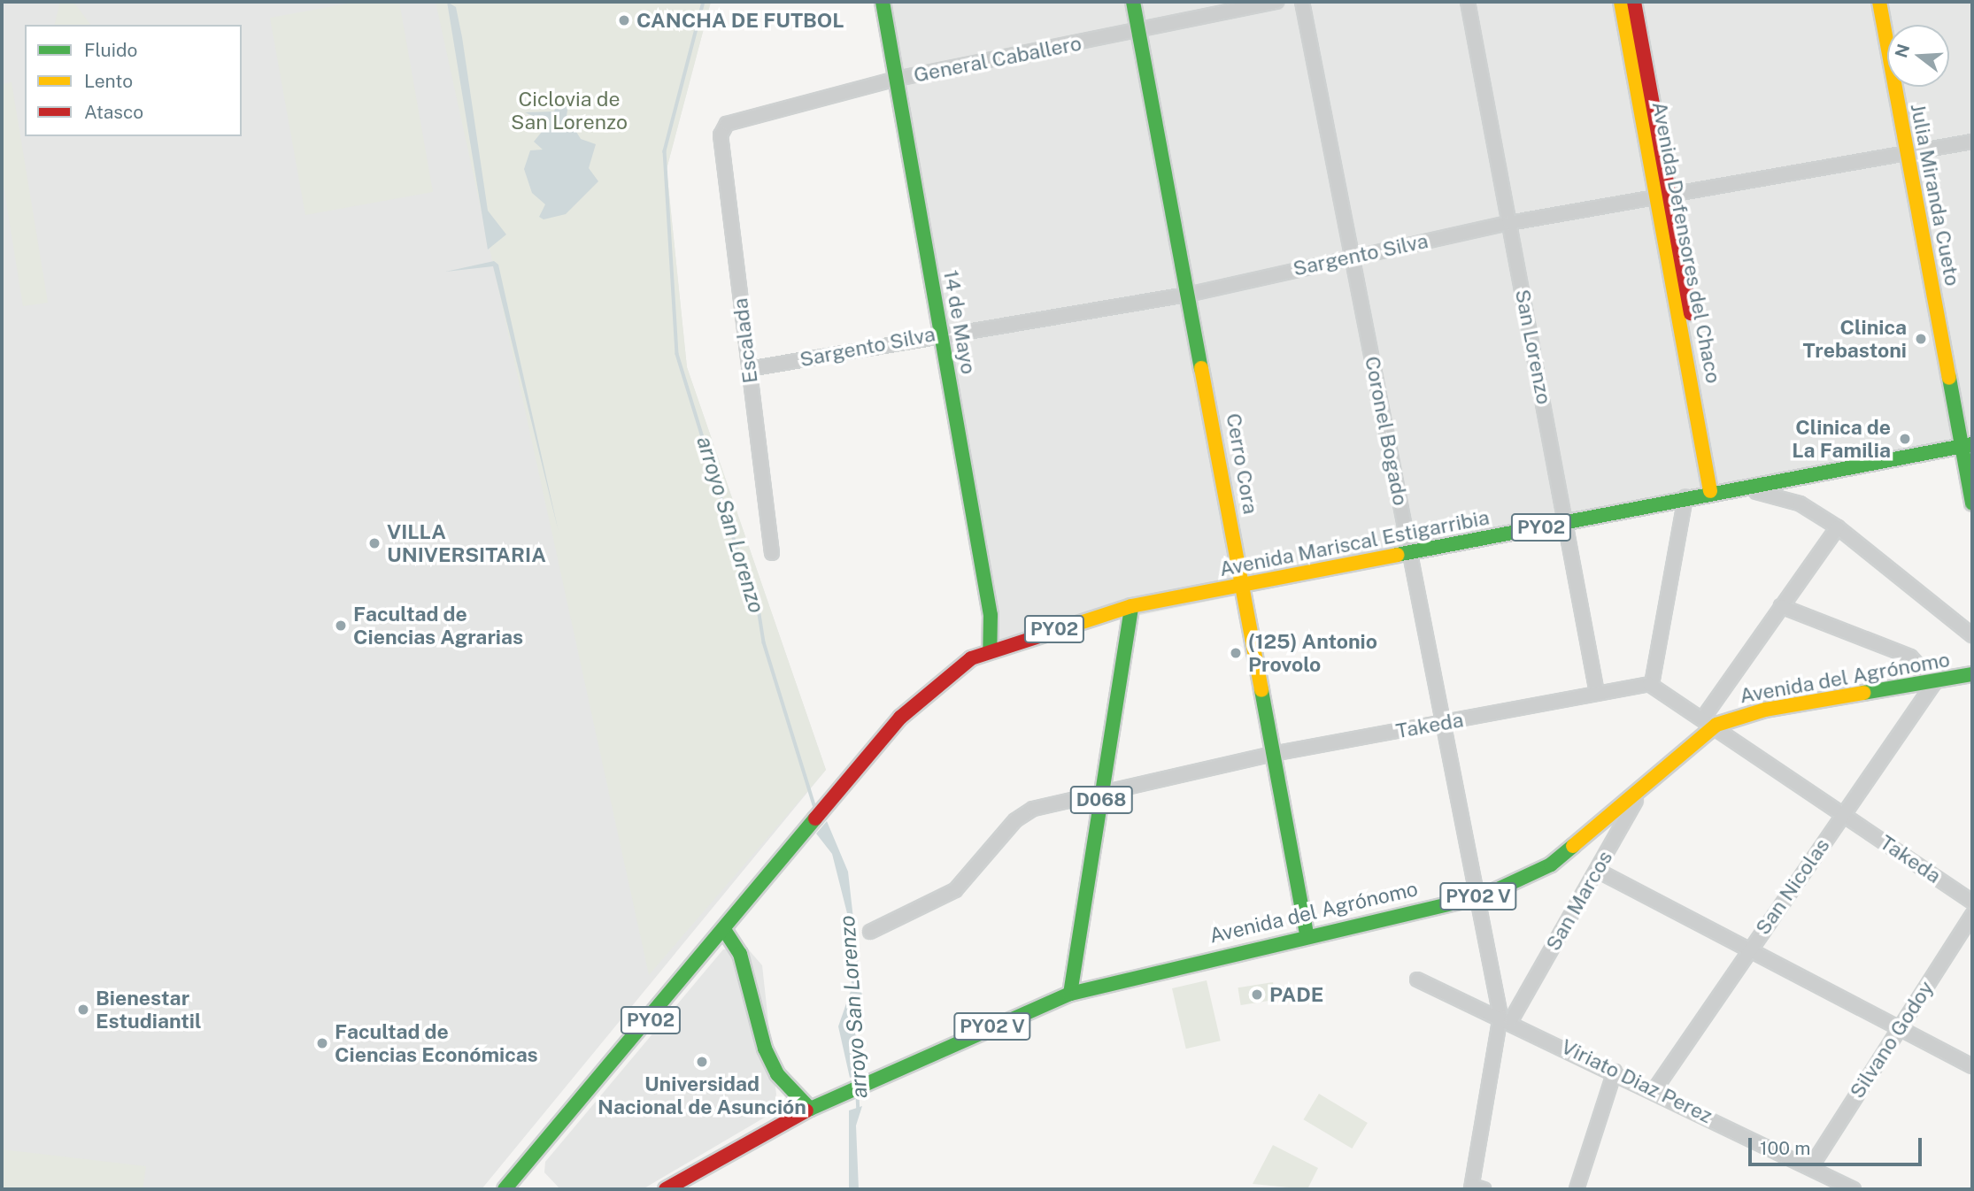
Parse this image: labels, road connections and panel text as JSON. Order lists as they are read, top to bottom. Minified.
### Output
{"streets":{"main road":["Julia Miranda Cueto","Avenida Defensores del Chaco","14 de Mayo","Cerro Cora","PY02","Avenida Mariscal Estigarribia","Avenida del Agrónomo","D068","PY02 V"],"street":["General Caballero","Sargento Silva","Escalada","San Lorenzo","Coronel Bogado","Takeda","San Nicolas","San Marcos","Silvano Godoy","Viriato Diaz Perez"]},"crossings":[["General Caballero","14 de Mayo"],["General Caballero","Escalada"],["General Caballero","Cerro Cora"],["Julia Miranda Cueto","Sargento Silva"],["Julia Miranda Cueto","Avenida Mariscal Estigarribia"],["Avenida Defensores del Chaco","Sargento Silva"],["Avenida Defensores del Chaco","Avenida Mariscal Estigarribia"],["Sargento Silva","14 de Mayo"],["Sargento Silva","Escalada"],["Sargento Silva","San Lorenzo"],["Sargento Silva","Coronel Bogado"],["Sargento Silva","Cerro Cora"],["14 de Mayo","PY02"],["San Lorenzo","Avenida Mariscal Estigarribia"],["San Lorenzo","Takeda"],["Coronel Bogado","Avenida Mariscal Estigarribia"],["Coronel Bogado","Avenida del Agrónomo"],["Coronel Bogado","Takeda"],["Coronel Bogado","San Marcos"],["Coronel Bogado","Viriato Diaz Perez"],["Cerro Cora","Avenida Mariscal Estigarribia"],["Cerro Cora","Avenida del Agrónomo"],["Cerro Cora","Takeda"],["PY02","Avenida Mariscal Estigarribia"],["PY02","D068"],["Avenida Mariscal Estigarribia","D068"],["Avenida del Agrónomo","Takeda"],["Avenida del Agrónomo","D068"],["Avenida del Agrónomo","San Nicolas"],["Avenida del Agrónomo","San Marcos"],["Takeda","D068"],["Takeda","San Nicolas"],["San Nicolas","Viriato Diaz Perez"],["San Marcos","Viriato Diaz Perez"],["Silvano Godoy","Viriato Diaz Perez"]],"water":["arroyo San Lorenzo"],"parks":["Ciclovia de San Lorenzo"],"places":["CANCHA DE FUTBOL","Clinica Trebastoni","Clinica de La Familia","VILLA UNIVERSITARIA","Facultad de Ciencias Agrarias","(125) Antonio Provolo","PADE","Bienestar Estudiantil","Facultad de Ciencias Económicas","Universidad Nacional de Asunción"],"legend":["Fluido","Lento","Atasco"],"scale_bar":"100 m","north":"left"}
